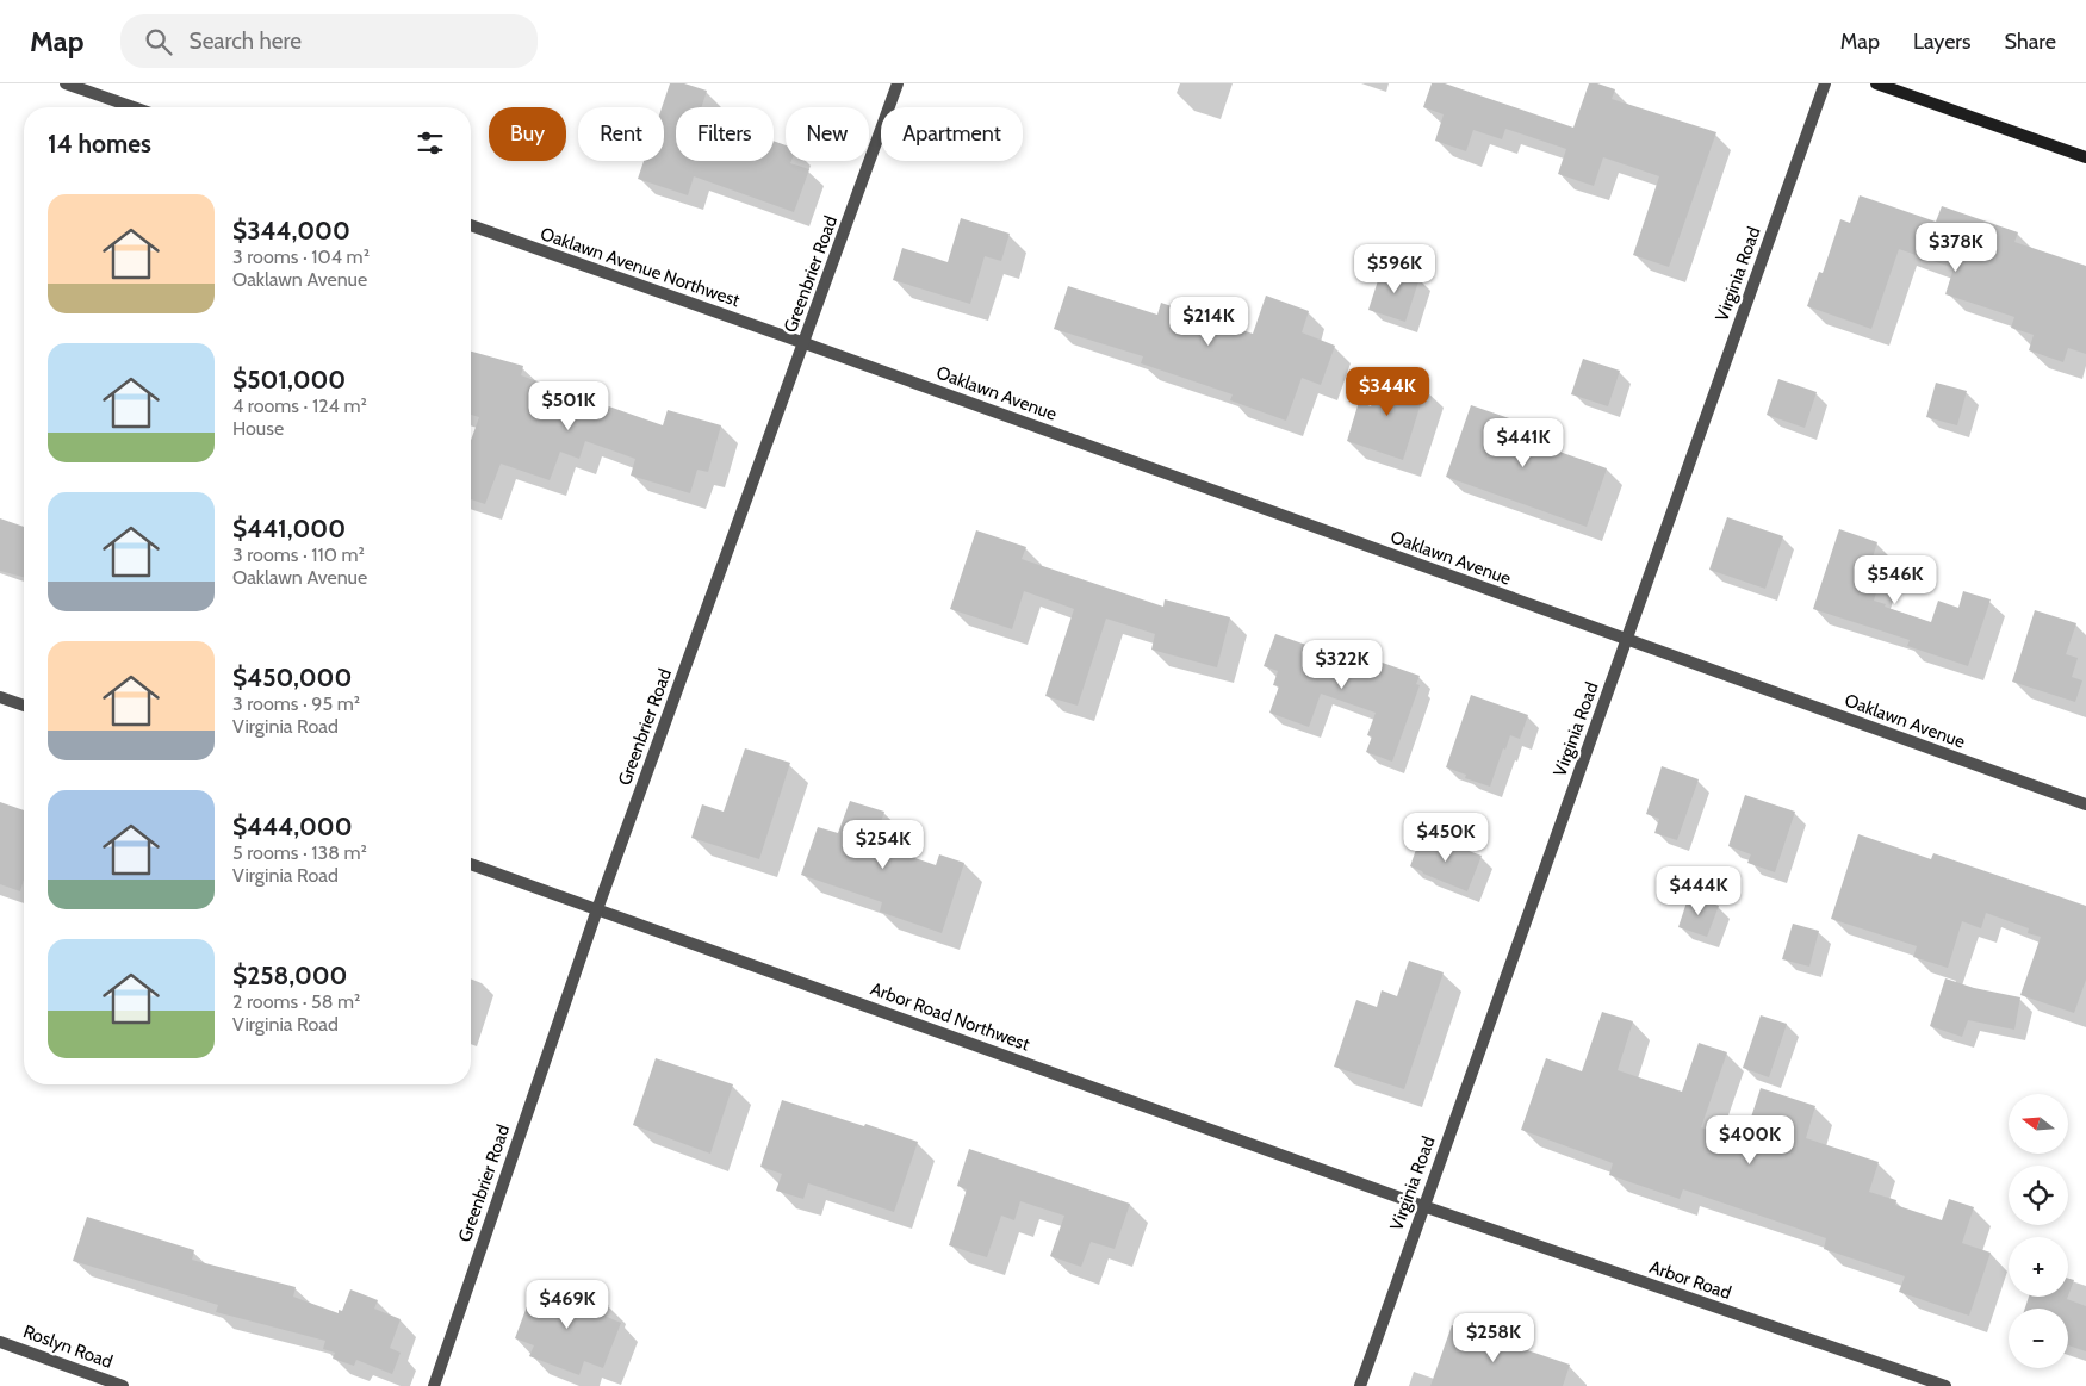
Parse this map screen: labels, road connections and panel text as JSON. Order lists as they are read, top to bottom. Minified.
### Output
{"streets":{"street":["Oaklawn Avenue Northwest","Greenbrier Road","Virginia Road","Oaklawn Avenue","Arbor Road Northwest","Arbor Road","Roslyn Road"]},"crossings":[["Oaklawn Avenue Northwest","Greenbrier Road"],["Oaklawn Avenue Northwest","Oaklawn Avenue"],["Greenbrier Road","Oaklawn Avenue"],["Greenbrier Road","Arbor Road Northwest"],["Virginia Road","Oaklawn Avenue"],["Virginia Road","Arbor Road Northwest"],["Virginia Road","Arbor Road"],["Arbor Road Northwest","Arbor Road"]],"north":"left","page":{"header":"Map","search":"Search here","nav":["Map","Layers","Share"],"chip":["Buy","Rent","Filters","New","Apartment"],"heading":"14 homes","list":[{"name":"$344,000","note":"3 rooms · 104 m² · Oaklawn Avenue"},{"name":"$501,000","note":"4 rooms · 124 m² · House"},{"name":"$441,000","note":"3 rooms · 110 m² · Oaklawn Avenue"},{"name":"$450,000","note":"3 rooms · 95 m² · Virginia Road"},{"name":"$444,000","note":"5 rooms · 138 m² · Virginia Road"},{"name":"$258,000","note":"2 rooms · 58 m² · Virginia Road"}],"price":["$378K","$596K","$214K","$344K","$501K","$441K","$546K","$322K","$450K","$254K","$444K","$400K","$469K","$258K"],"map_buttons":["+","−"]}}
